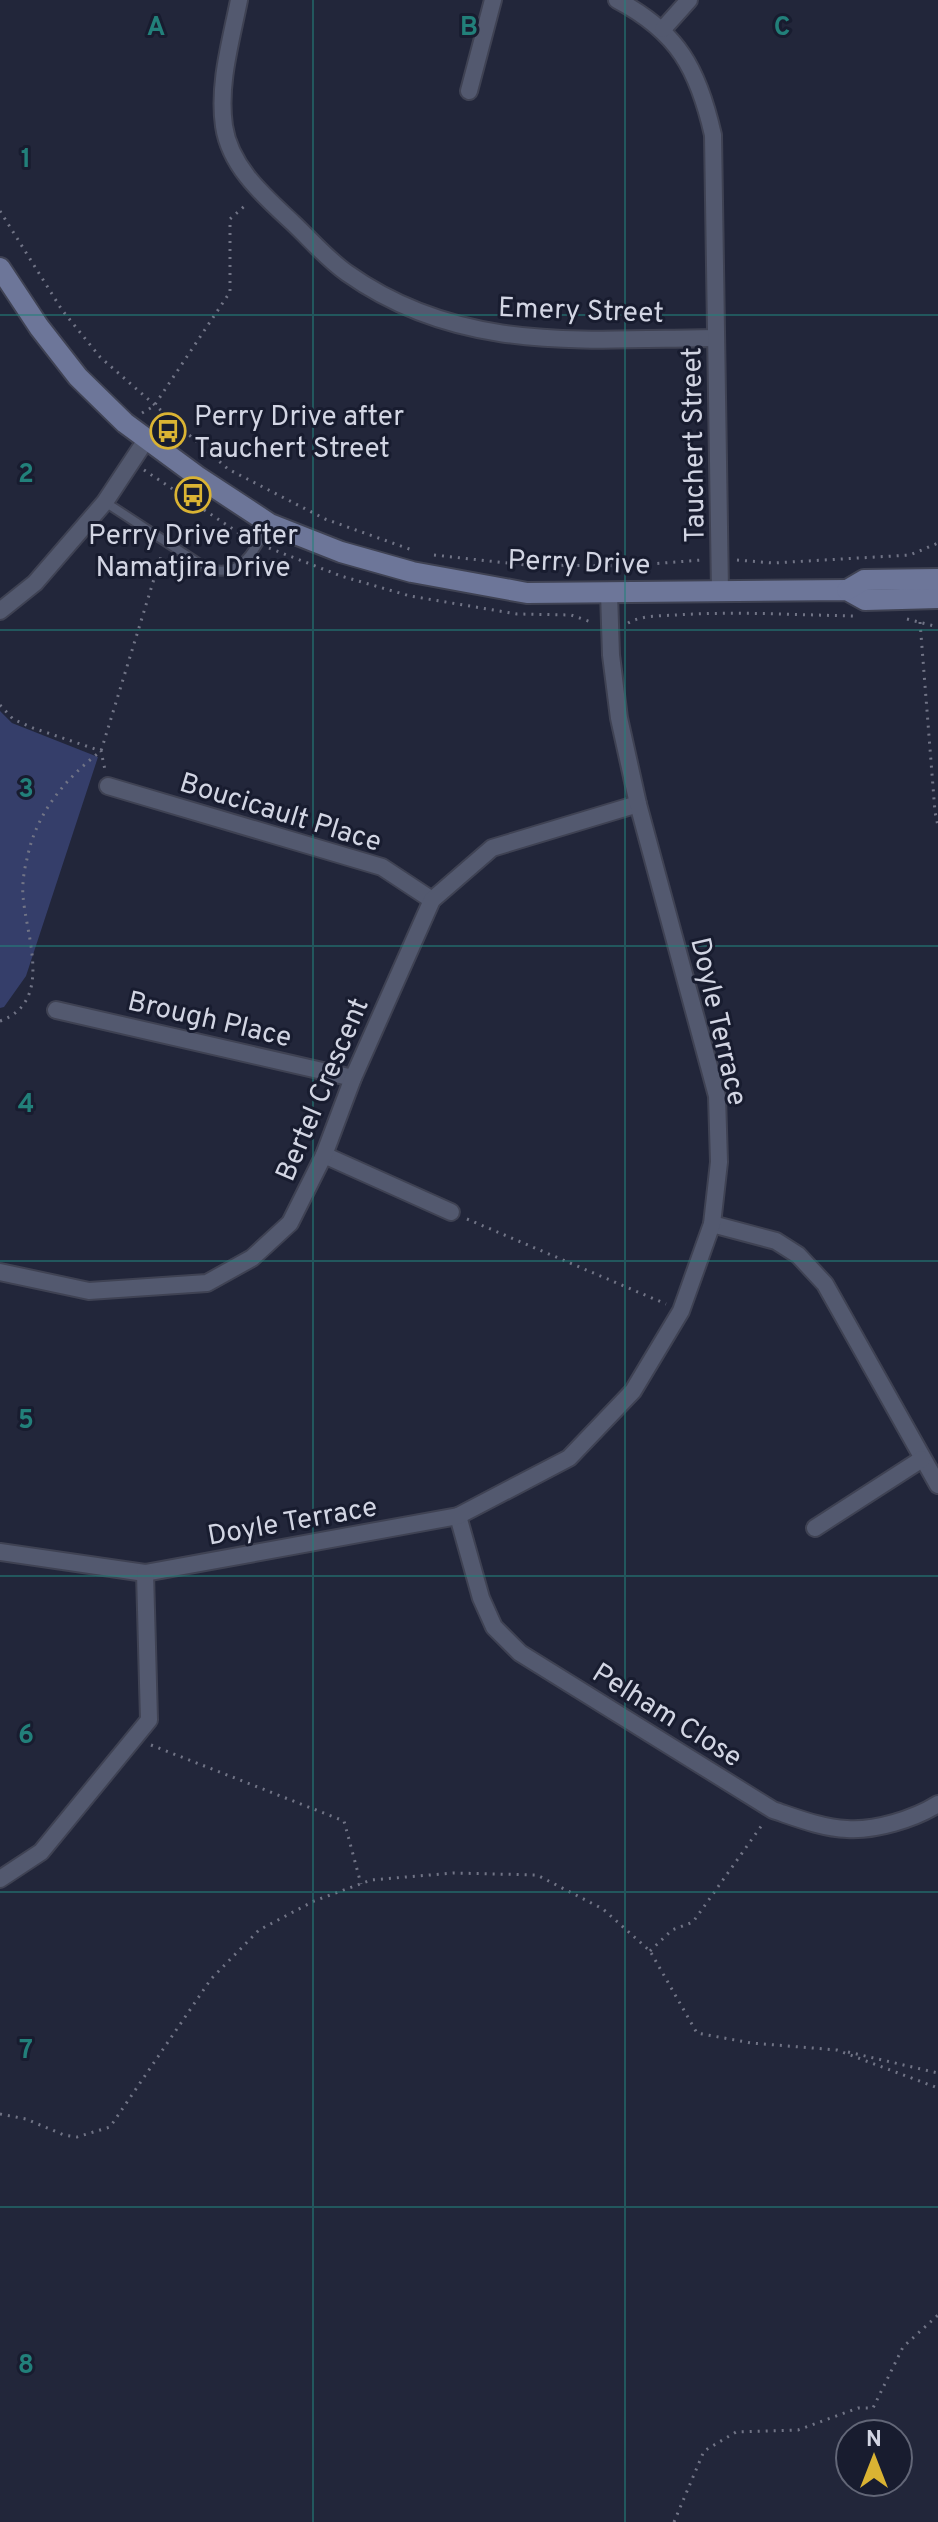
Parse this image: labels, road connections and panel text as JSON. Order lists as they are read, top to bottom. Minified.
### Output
{"streets":{"street":["Emery Street","Tauchert Street","Perry Drive","Boucicault Place","Brough Place","Doyle Terrace","Bertel Crescent","Pelham Close"]},"crossings":[["Emery Street","Tauchert Street"],["Tauchert Street","Perry Drive"],["Perry Drive","Doyle Terrace"],["Boucicault Place","Bertel Crescent"],["Brough Place","Bertel Crescent"],["Doyle Terrace","Bertel Crescent"],["Doyle Terrace","Pelham Close"]],"places":{"bus stop":["Perry Drive after Tauchert Street","Perry Drive after Namatjira Drive"]},"north":"top","grid":{"columns":["A","B","C"],"rows":["1","2","3","4","5","6","7","8"]}}
